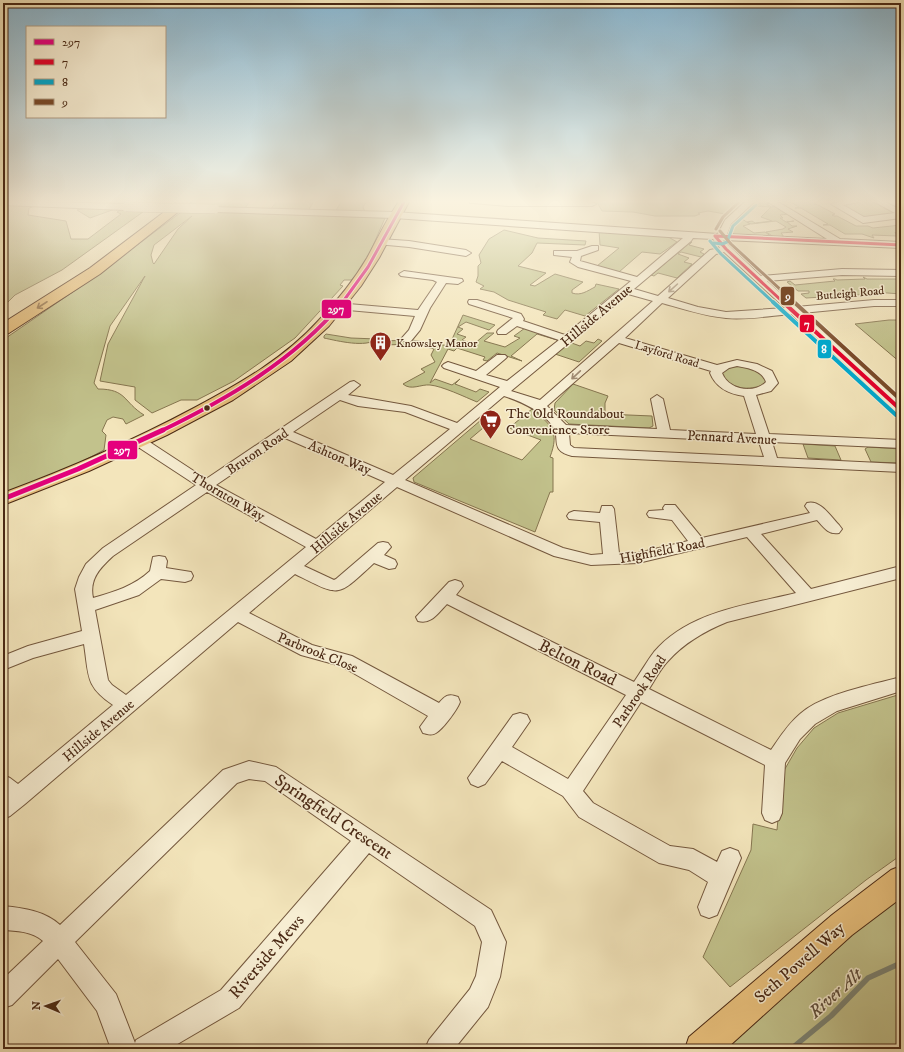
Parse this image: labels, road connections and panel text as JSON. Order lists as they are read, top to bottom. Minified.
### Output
{"streets":{"main road":["Seth Powell Way"],"street":["Butleigh Road","Hillside Avenue","Layford Road","Pennard Avenue","Bruton Road","Ashton Way","Thornton Way","Highfield Road","Parbrook Close","Belton Road","Parbrook Road","Springfield Crescent","Riverside Mews"]},"crossings":[["Butleigh Road","Hillside Avenue"],["Hillside Avenue","Bruton Road"],["Hillside Avenue","Ashton Way"],["Hillside Avenue","Thornton Way"],["Hillside Avenue","Highfield Road"],["Hillside Avenue","Parbrook Close"],["Bruton Road","Ashton Way"],["Bruton Road","Thornton Way"],["Ashton Way","Highfield Road"],["Belton Road","Parbrook Road"],["Springfield Crescent","Riverside Mews"]],"water":["River Alt"],"places":{"building":["Knowsley Manor"],"supermarket":["The Old Roundabout Convenience Store"]},"lines":["transit line 297","transit line 7","transit line 8","transit line 9"],"legend":["297","7","8","9"],"north":"left"}
